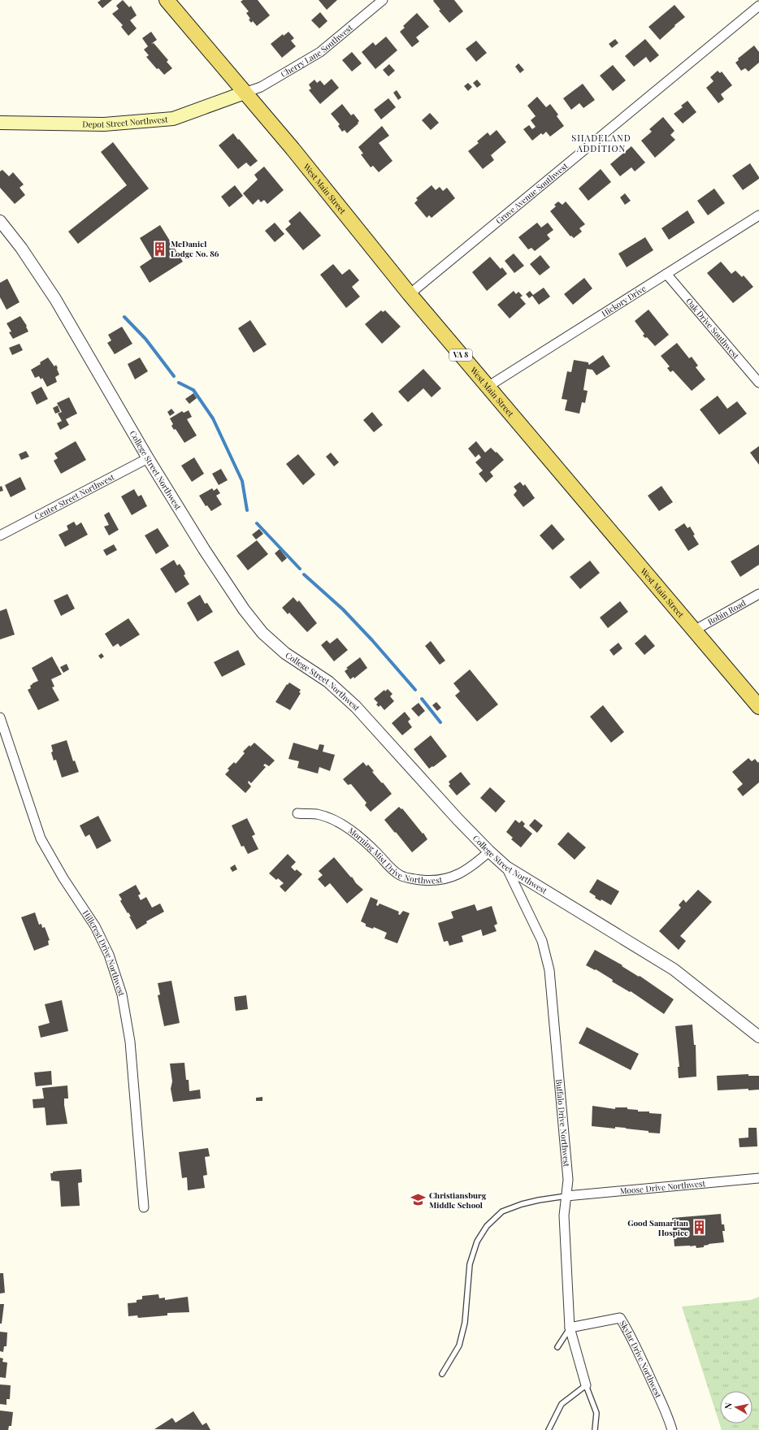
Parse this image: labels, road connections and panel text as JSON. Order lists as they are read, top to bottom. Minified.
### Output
{"streets":{"main road":["Depot Street Northwest","West Main Street","VA 8"],"street":["Cherry Lane Southwest","Grove Avenue Southwest","Hickory Drive","Oak Drive Southwest","College Street Northwest","Center Street Northwest","Robin Road","Morning Mist Drive Northwest","Hillcrest Drive Northwest","Buffalo Drive Northwest","Moose Drive Northwest","Skylar Drive Northwest"]},"crossings":[["Cherry Lane Southwest","Depot Street Northwest"],["Cherry Lane Southwest","West Main Street"],["Depot Street Northwest","West Main Street"],["West Main Street","Grove Avenue Southwest"],["West Main Street","Hickory Drive"],["West Main Street","Robin Road"],["Hickory Drive","Oak Drive Southwest"],["College Street Northwest","Center Street Northwest"],["College Street Northwest","Morning Mist Drive Northwest"],["College Street Northwest","Buffalo Drive Northwest"],["Buffalo Drive Northwest","Moose Drive Northwest"],["Buffalo Drive Northwest","Skylar Drive Northwest"]],"districts":["SHADELAND ADDITION"],"places":{"building":["McDaniel Lodge No. 86","Good Samaritan Hospice"],"school or university":["Christiansburg Middle School"]},"north":"left"}
